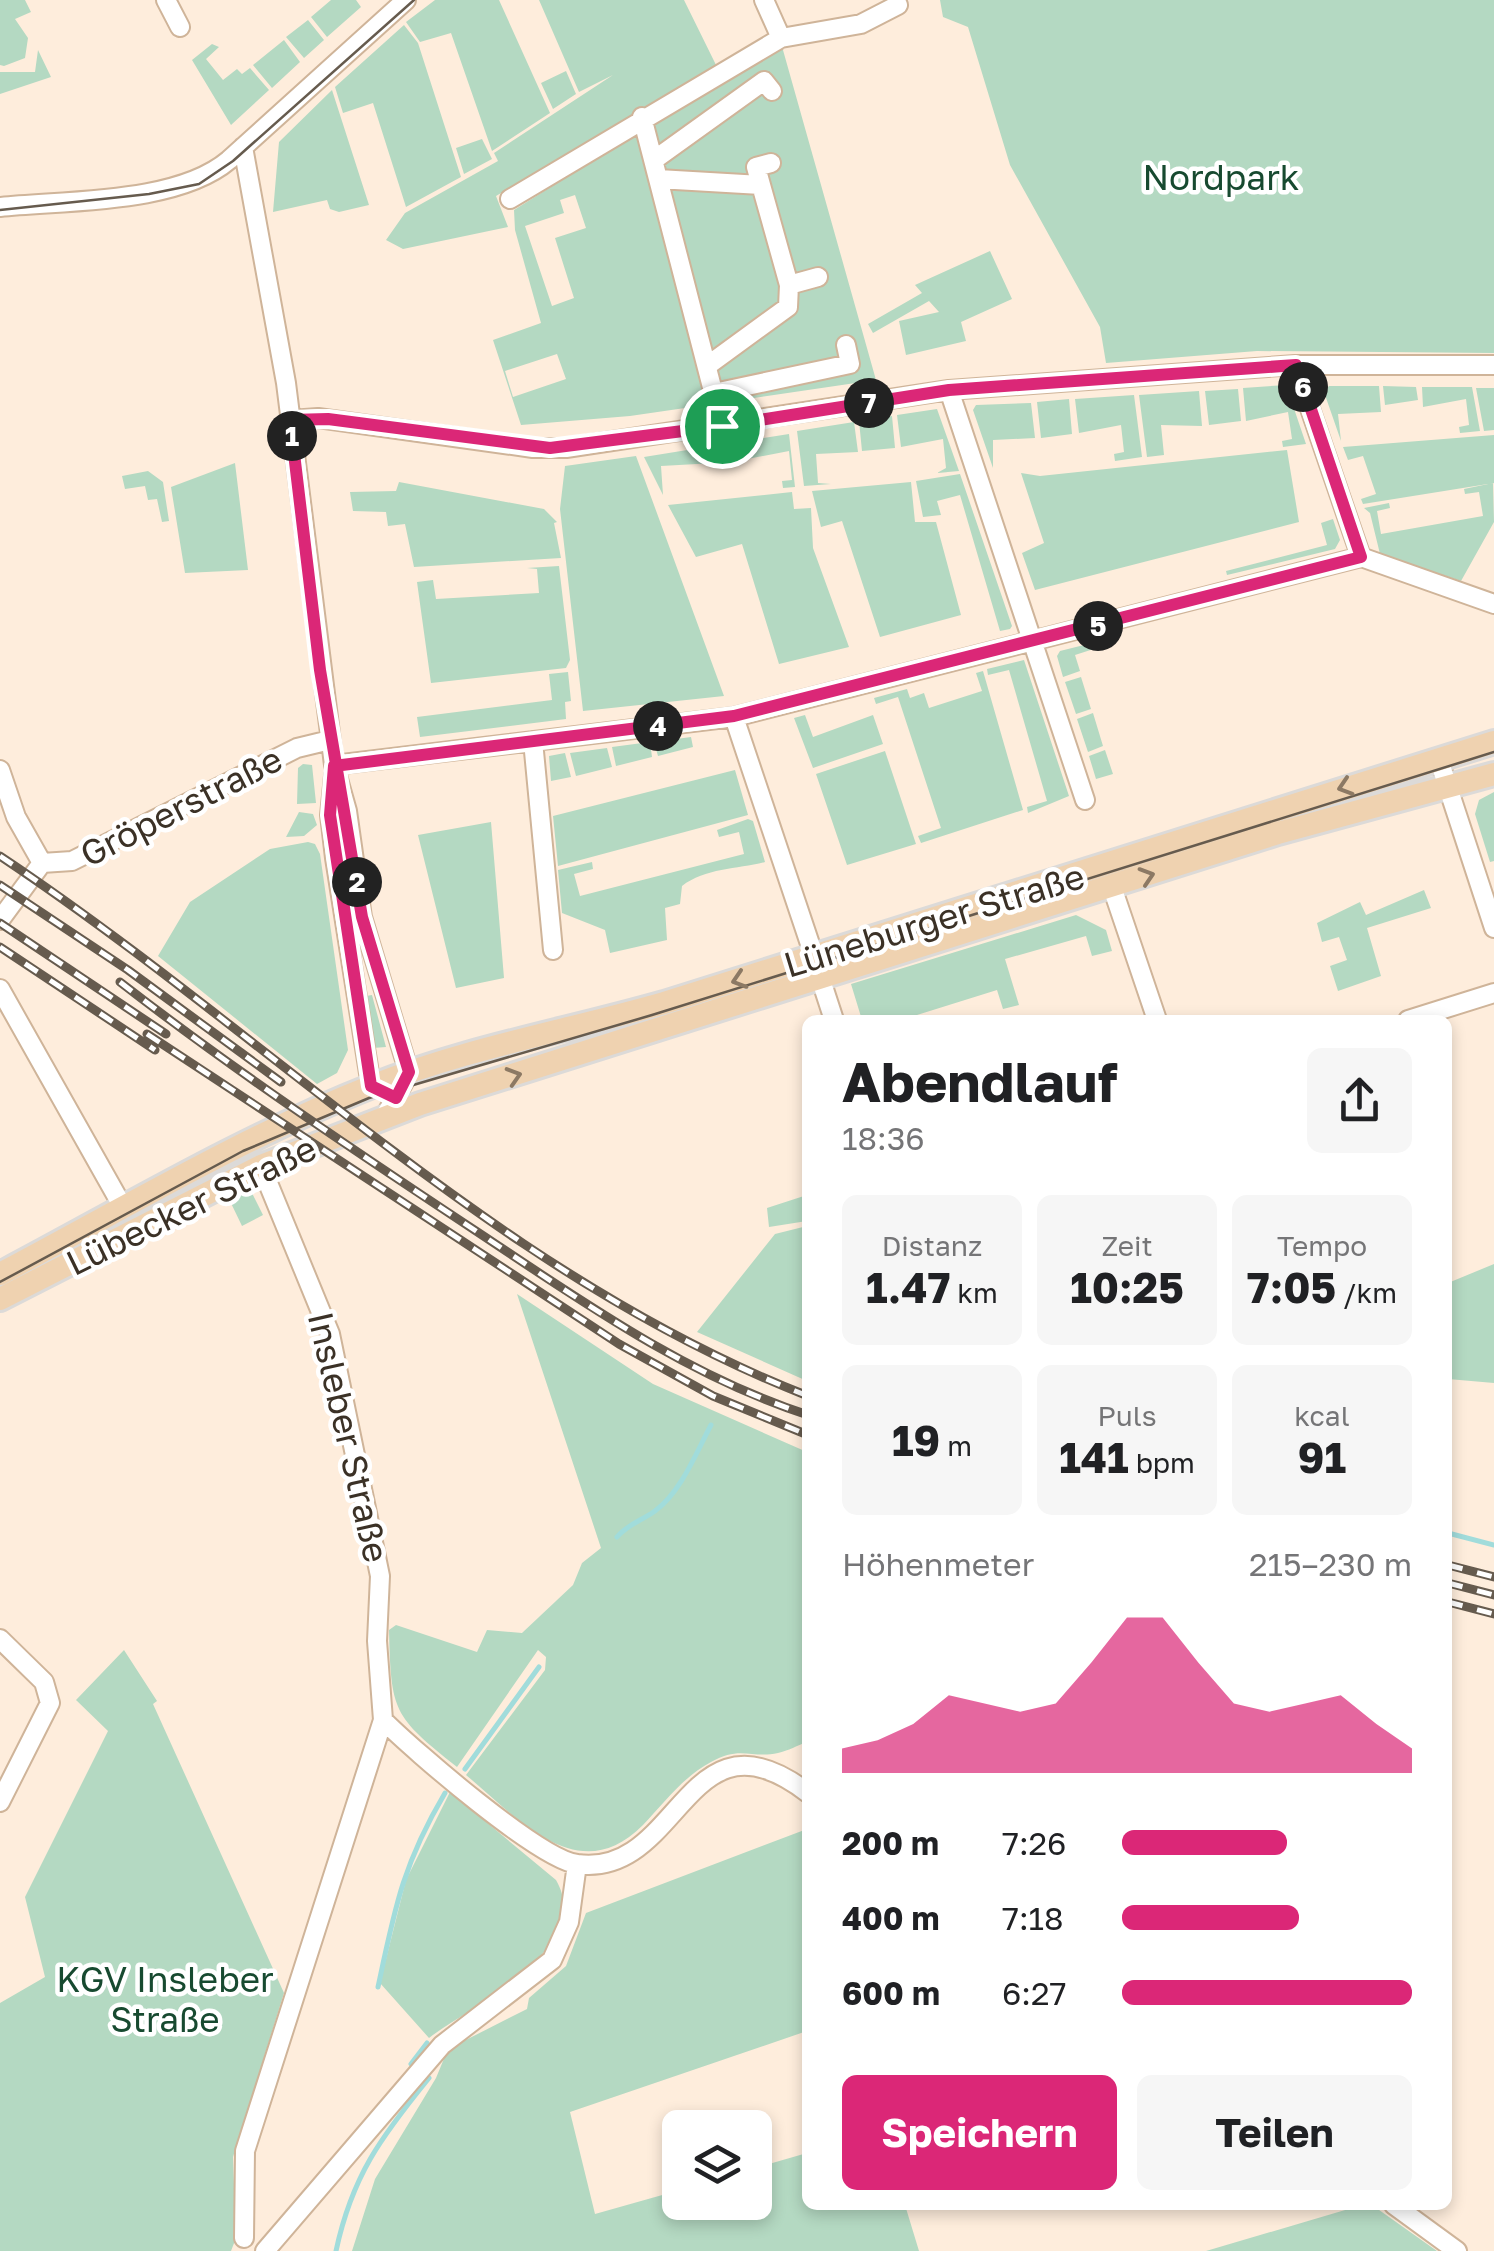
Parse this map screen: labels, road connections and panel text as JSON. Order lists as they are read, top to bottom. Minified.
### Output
{"streets":{"main road":["Lüneburger Straße","Lübecker Straße"],"street":["Gröperstraße","Insleber Straße"]},"crossings":[["Lüneburger Straße","Lübecker Straße"],["Lübecker Straße","Insleber Straße"]],"parks":["Nordpark","KGV Insleber Straße"],"page":{"pins":["6","7","1","5","4","2"],"heading":["Abendlauf","18:36"],"stats":[["Distanz","1.47 km"],["Zeit","10:25"],["Tempo","7:05 /km"],["19 m"],["Puls","141 bpm"],["kcal","91"]],"chart":["Höhenmeter","215–230 m"],"list":[{"name":"200 m","note":"7:26"},{"name":"400 m","note":"7:18"},{"name":"600 m","note":"6:27"}],"buttons":["Speichern","Teilen"]}}
